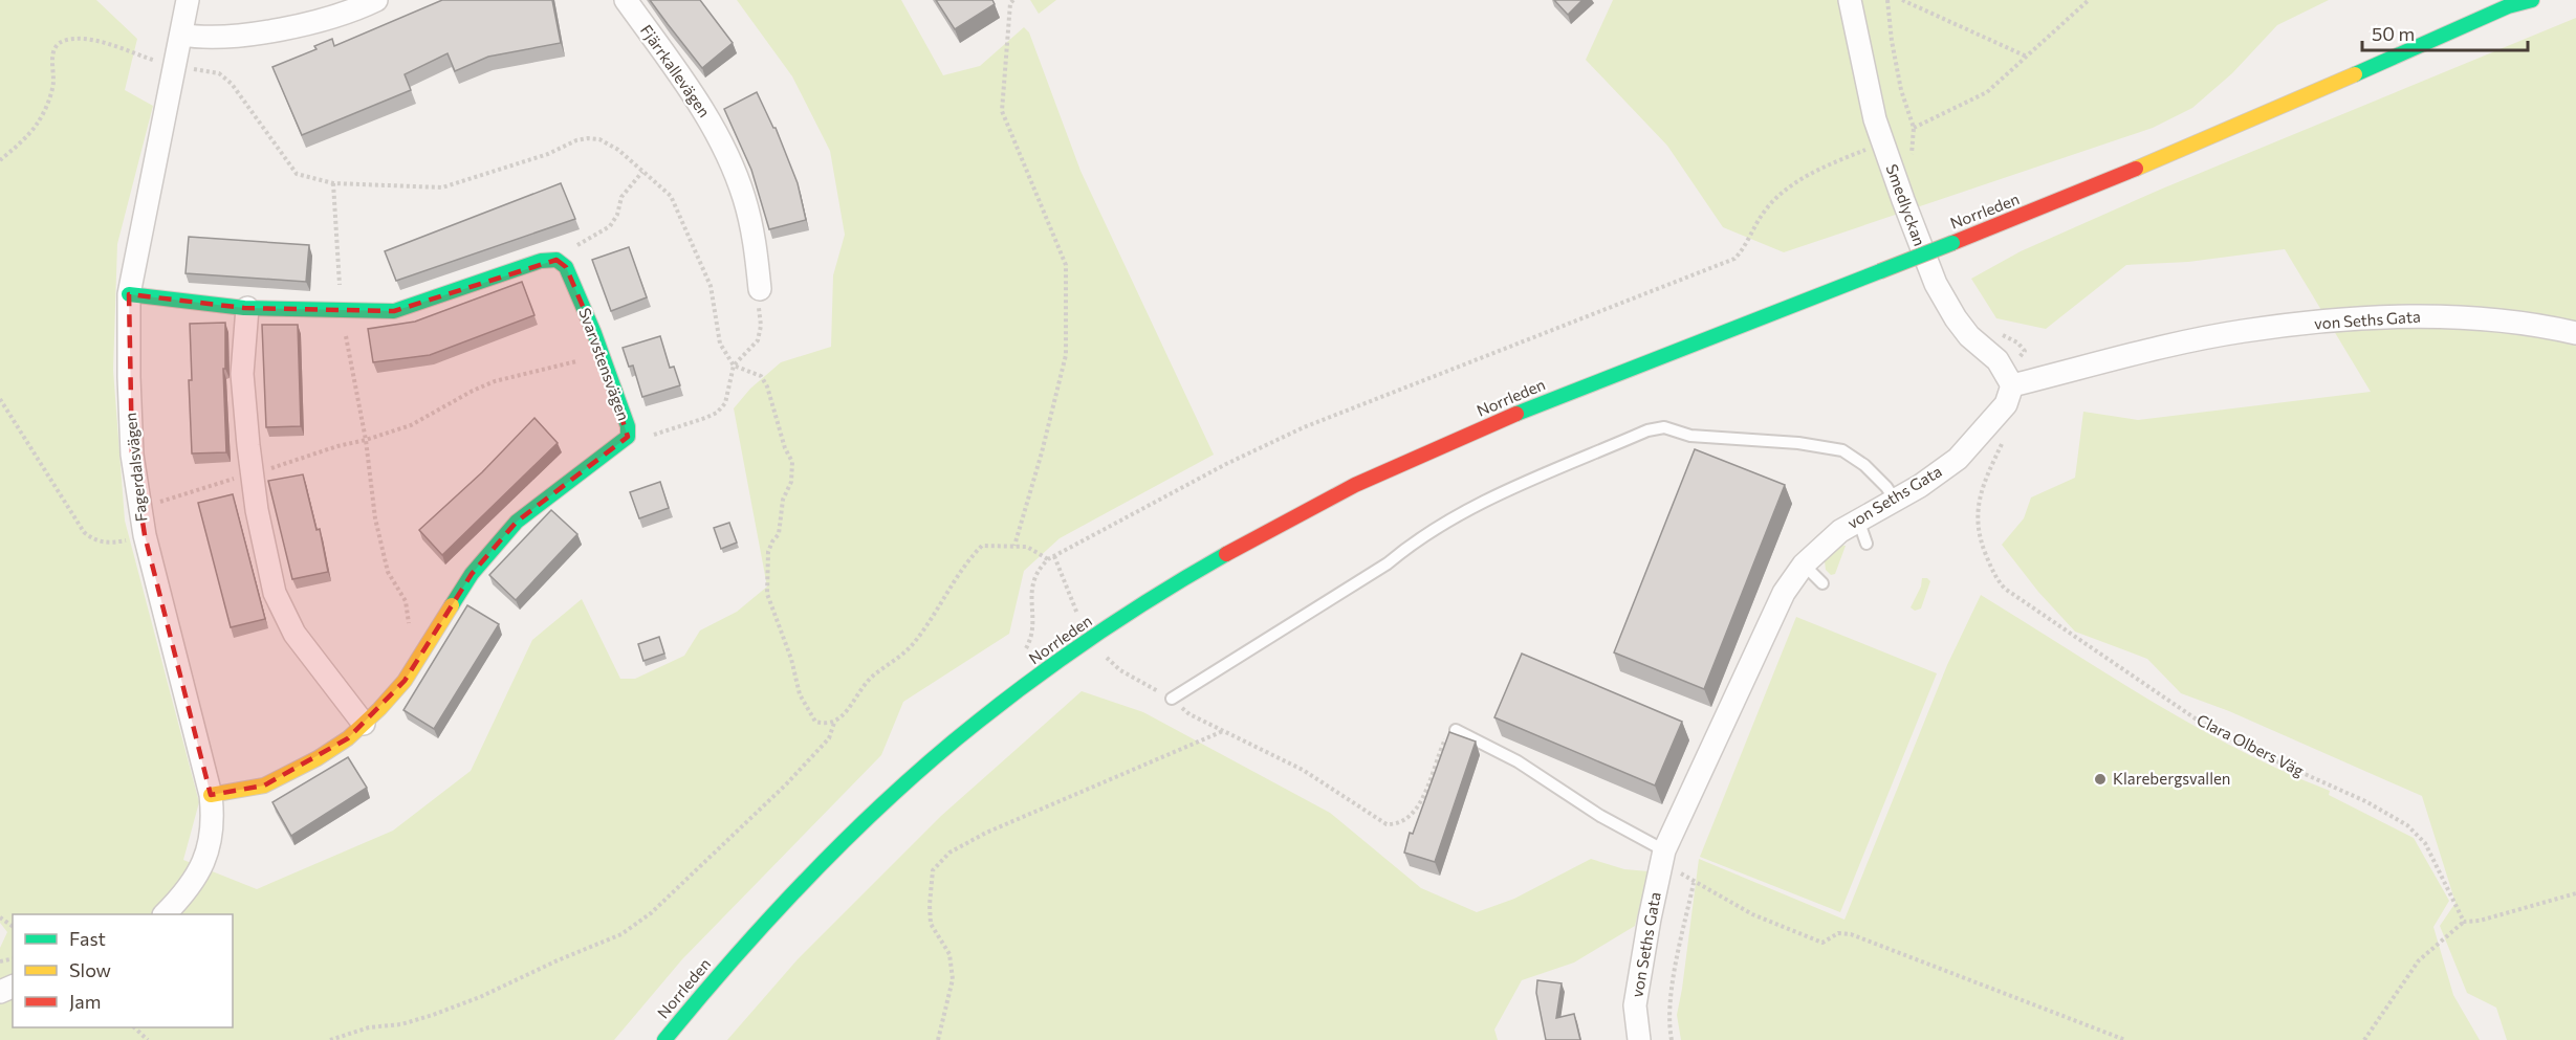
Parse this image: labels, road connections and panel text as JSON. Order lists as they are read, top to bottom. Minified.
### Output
{"streets":{"main road":["Norrleden","Svarvstensvägen"],"street":["Fjärrkallevägen","Smedlyckan","von Seths Gata","Fagerdalsvägen"],"path":["Clara Olbers Väg"]},"crossings":[["Smedlyckan","von Seths Gata"],["von Seths Gata","Clara Olbers Väg"],["Svarvstensvägen","Fagerdalsvägen"]],"places":["Klarebergsvallen"],"legend":["Fast","Slow","Jam"],"scale_bar":"50 m"}
